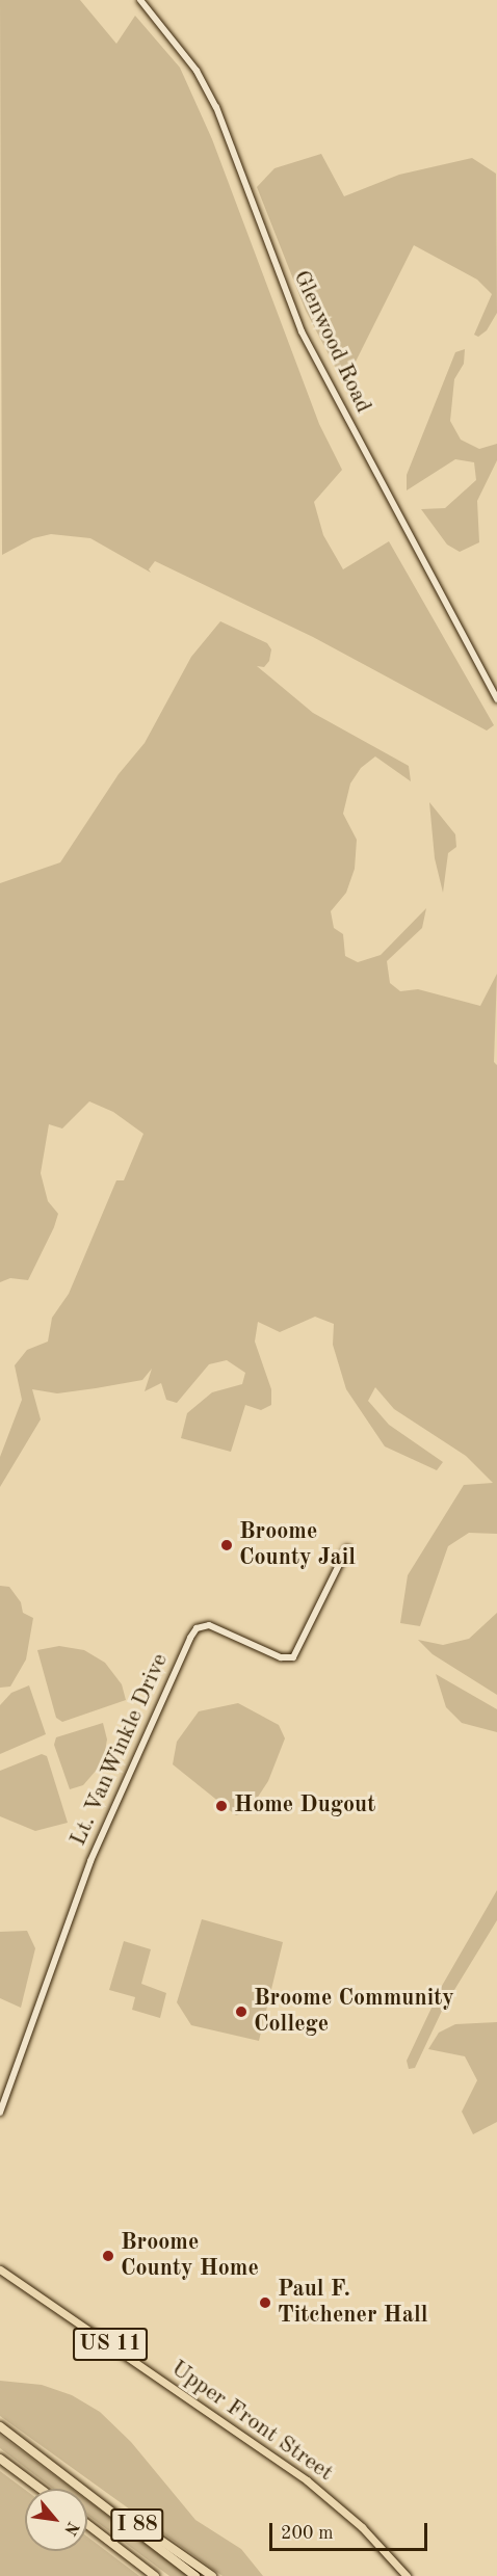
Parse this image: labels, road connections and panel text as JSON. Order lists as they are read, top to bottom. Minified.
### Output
{"streets":{"highway":["I 88"],"main road":["US 11","Upper Front Street"],"street":["Glenwood Road","Lt. VanWinkle Drive"]},"places":["Broome County Jail","Home Dugout","Broome Community College","Broome County Home","Paul F. Titchener Hall"],"scale_bar":"200 m","north":"bottom right"}
